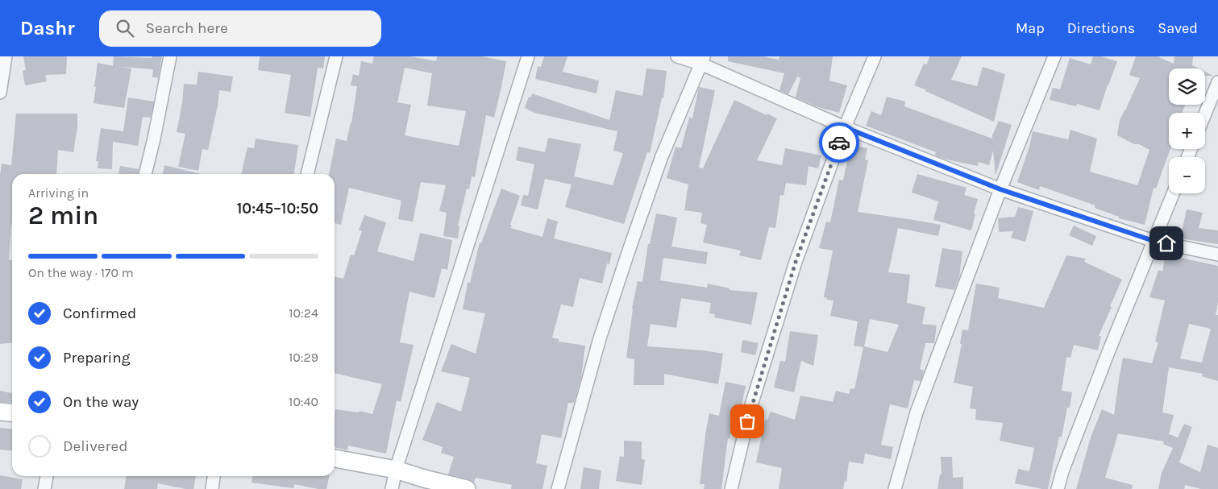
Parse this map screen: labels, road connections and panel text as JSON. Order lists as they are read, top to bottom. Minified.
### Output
{"page":{"header":"Dashr","search":"Search here","nav":["Map","Directions","Saved"],"map_buttons":["+","−"],"heading":["2 min","Arriving in","10:45–10:50"],"bar":"On the way · 170 m","list":[["Confirmed","10:24"],["Preparing","10:29"],["On the way","10:40"],"Delivered"]}}
